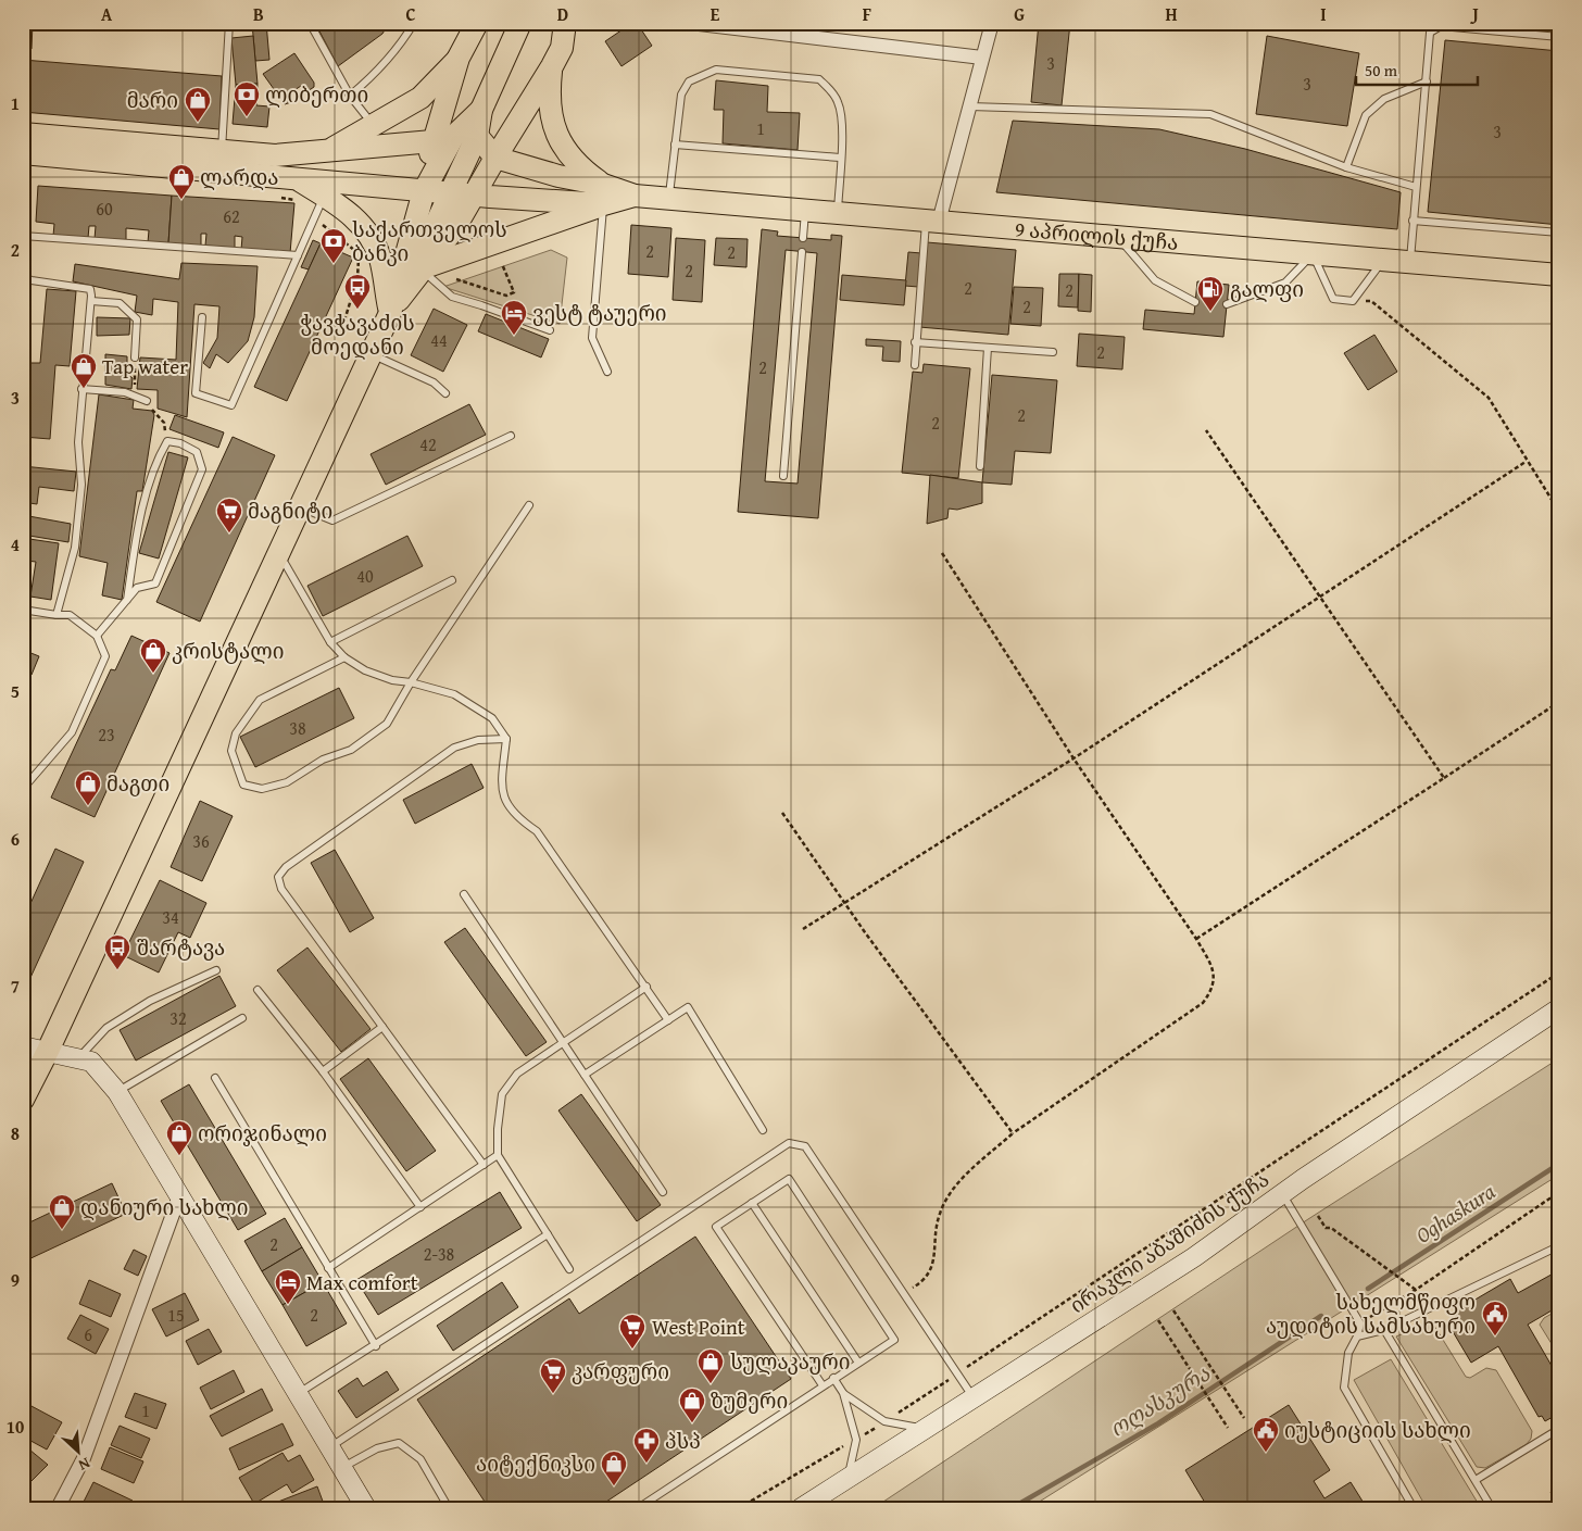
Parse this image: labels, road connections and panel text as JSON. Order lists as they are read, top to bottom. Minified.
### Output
{"streets":{"main road":["9 აპრილის ქუჩა","ირაკლი აბაშიძის ქუჩა"]},"water":["Oghaskura","ოღასკურა"],"places":{"bank":["ლიბერთი","საქართველოს ბანკი"],"shop":["მარი","ლარდა","Tap water","კრისტალი","მაგთი","ორიჯინალი","დანიური სახლი","სულაკაური","ზუმერი","აიტექნიკსი"],"bus stop":["ჭავჭავაძის მოედანი","შარტავა"],"fuel station":["გალფი"],"hotel":["ვესტ ტაუერი","Max comfort"],"supermarket":["მაგნიტი","West Point","კარფური"],"public building":["სახელმწიფო აუდიტის სამსახური","იუსტიციის სახლი"],"pharmacy":["პსპ"]},"house_numbers":["3","3","1","3","60","62","2","2","2","2","2","2","44","2","2","2","2","42","40","38","23","36","34","32","2","2-38","15","2","6","1"],"scale_bar":"50 m","north":"bottom right","grid":{"columns":["A","B","C","D","E","F","G","H","I","J"],"rows":["1","2","3","4","5","6","7","8","9","10"]}}
